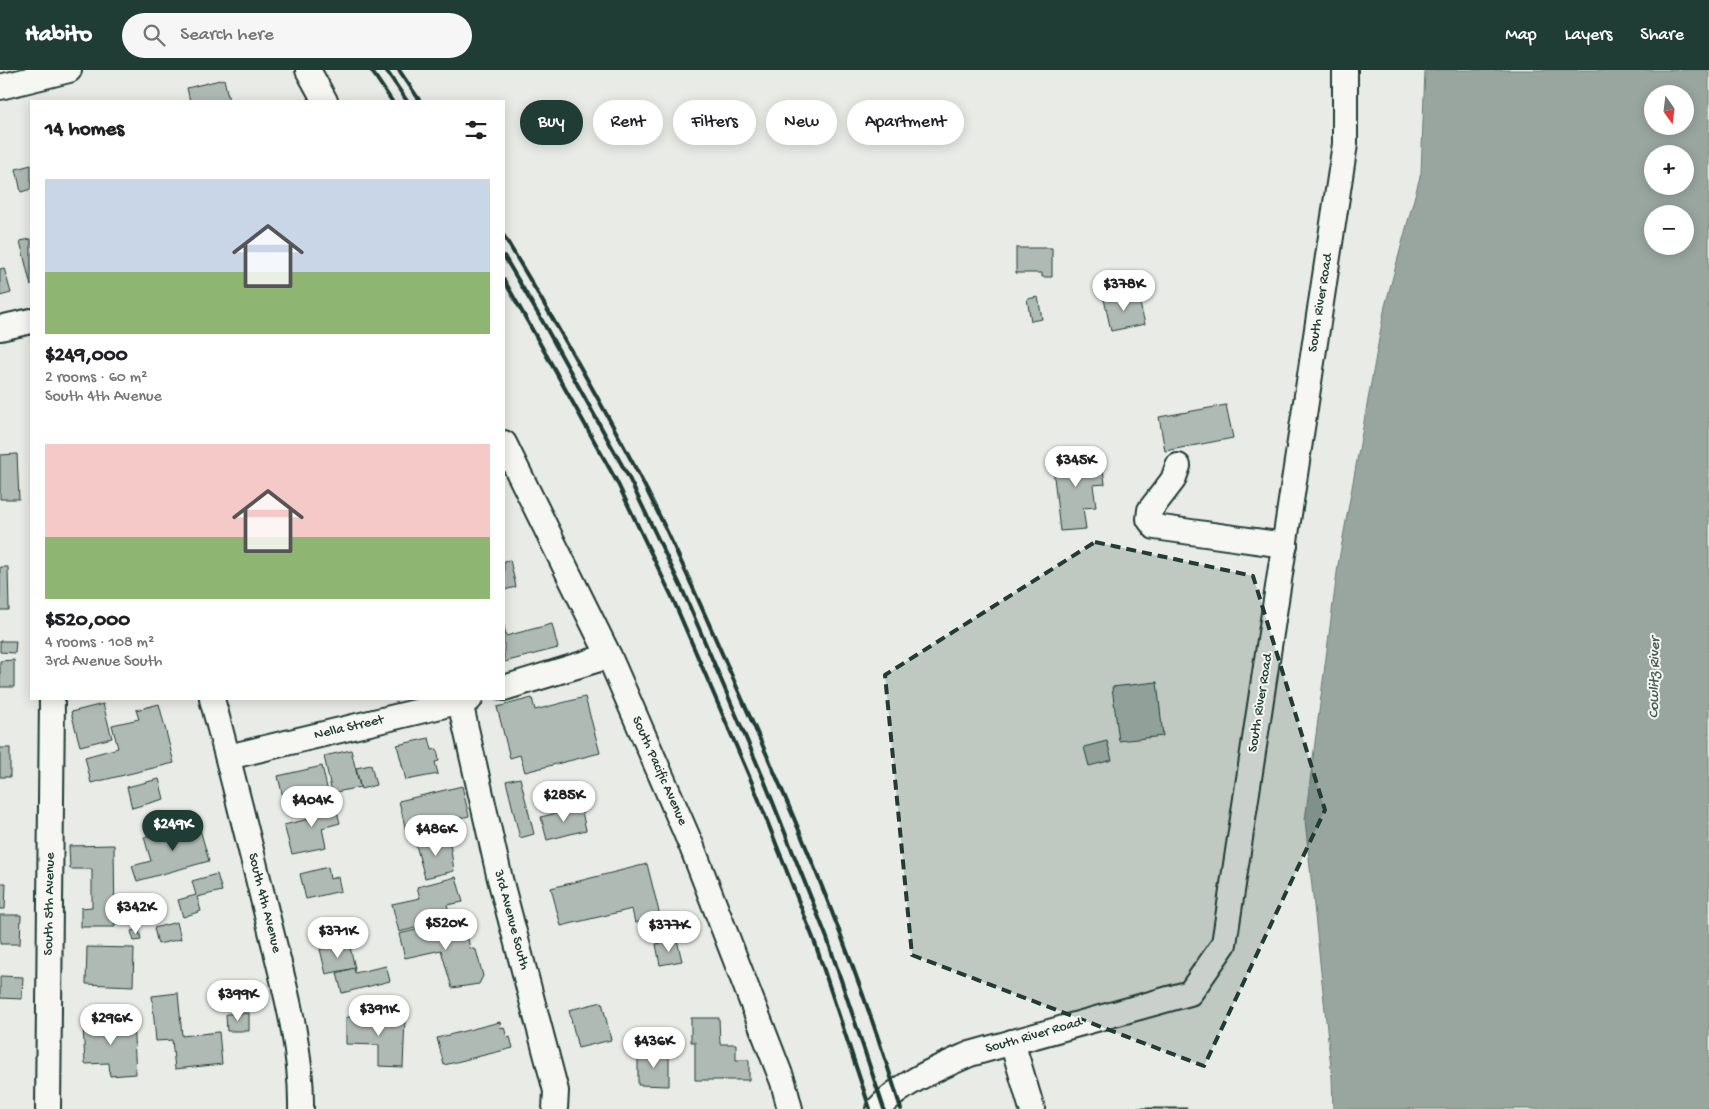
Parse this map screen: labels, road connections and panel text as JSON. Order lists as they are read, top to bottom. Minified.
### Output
{"streets":{"street":["South River Road","Nella Street","South Pacific Avenue","South 4th Avenue","South 5th Avenue","3rd Avenue South"]},"crossings":[["Nella Street","South 4th Avenue"],["Nella Street","3rd Avenue South"]],"water":["Cowlitz River"],"north":"bottom","page":{"header":"Habito","search":"Search here","nav":["Map","Layers","Share"],"map_buttons":["+","−"],"chip":["Buy","Rent","Filters","New","Apartment"],"heading":"14 homes","list":[{"name":"$249,000","note":"2 rooms · 60 m² · South 4th Avenue"},{"name":"$520,000","note":"4 rooms · 108 m² · 3rd Avenue South"}],"price":["$378K","$345K","$285K","$404K","$249K","$486K","$342K","$520K","$377K","$371K","$399K","$391K","$296K","$436K"]}}
